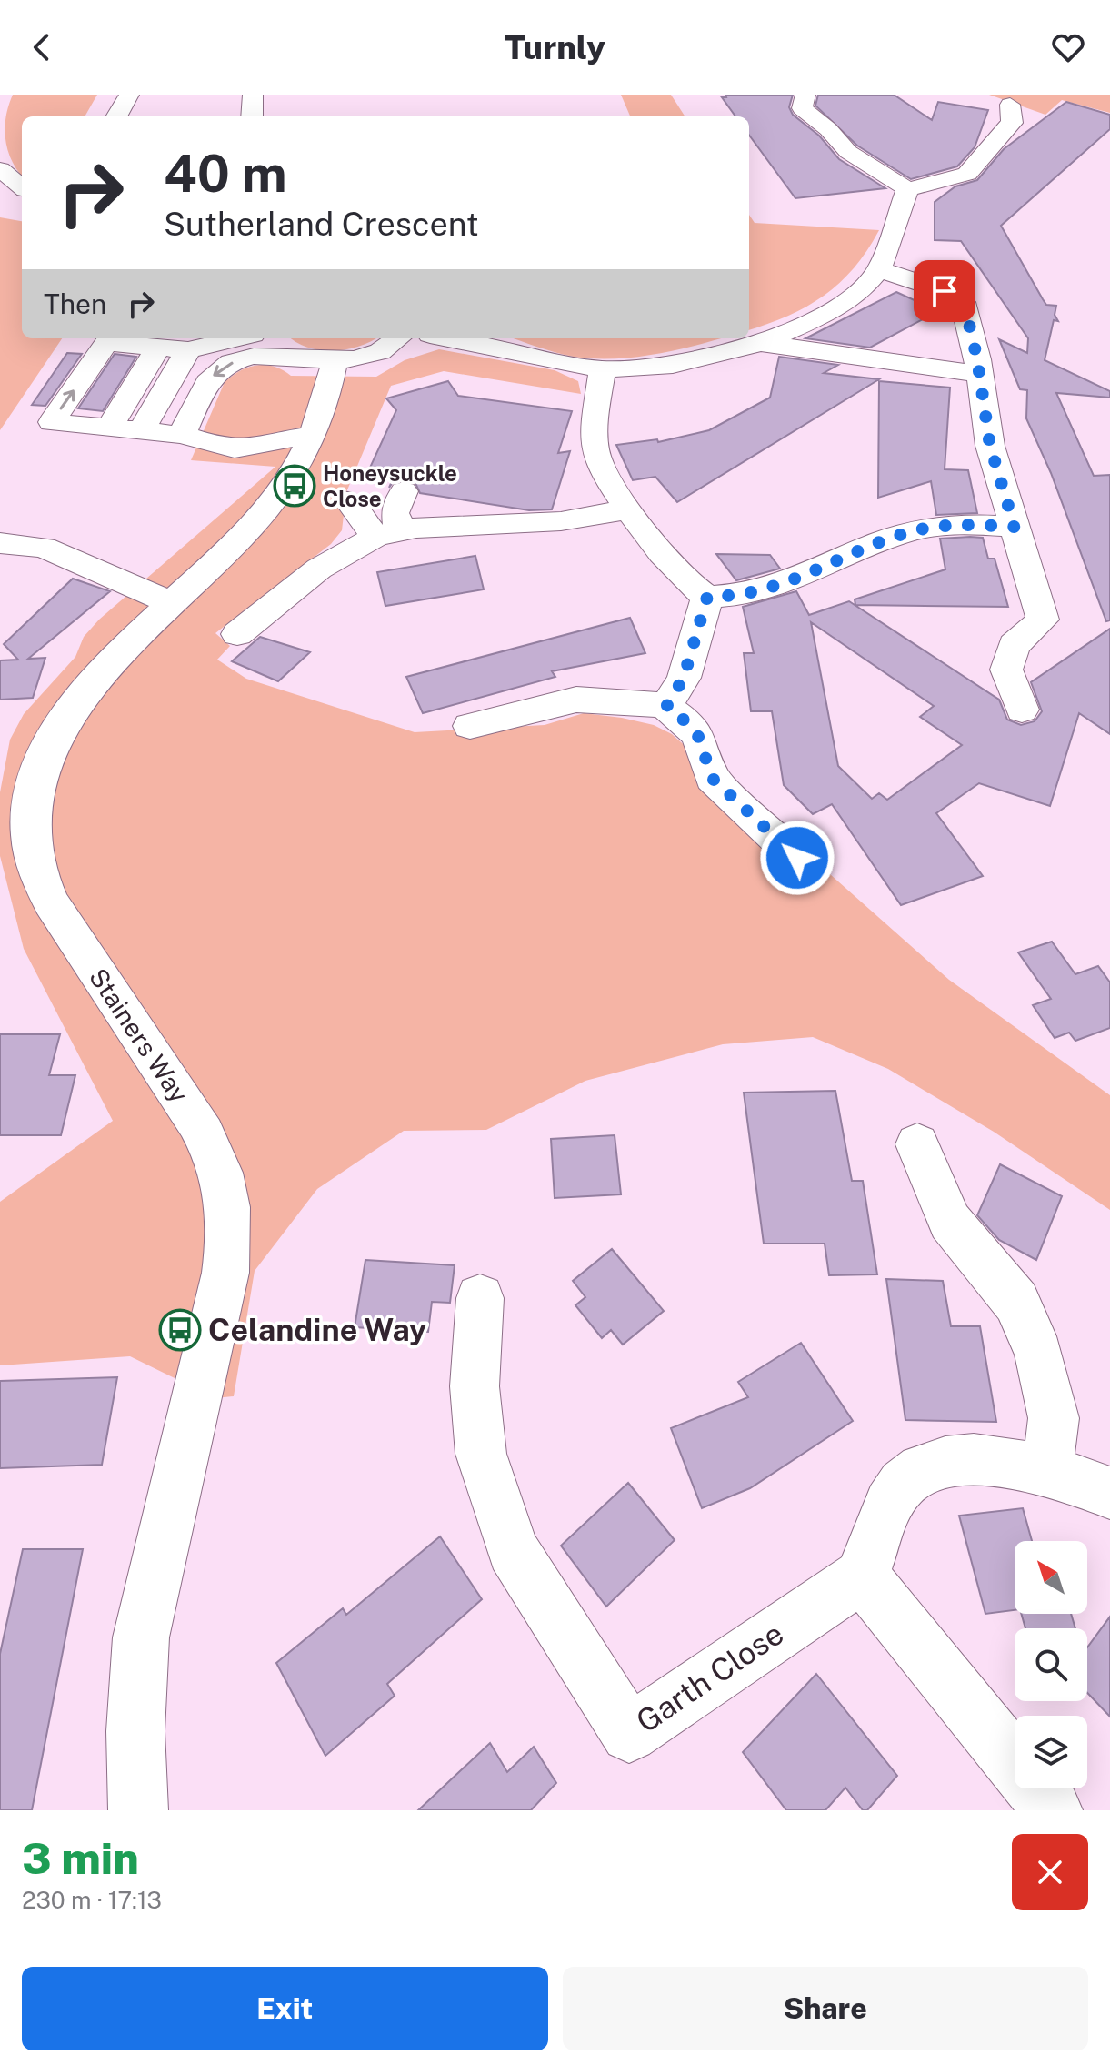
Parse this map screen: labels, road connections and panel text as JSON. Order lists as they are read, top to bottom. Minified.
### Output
{"streets":{"street":["Stainers Way","Garth Close"]},"places":{"bus stop":["Honeysuckle Close","Celandine Way"]},"north":"top left","page":{"header":"Turnly","turn":["40 m","Sutherland Crescent"],"then":"Then","heading":["3 min","230 m · 17:13"],"buttons":["Exit","Share"]}}
